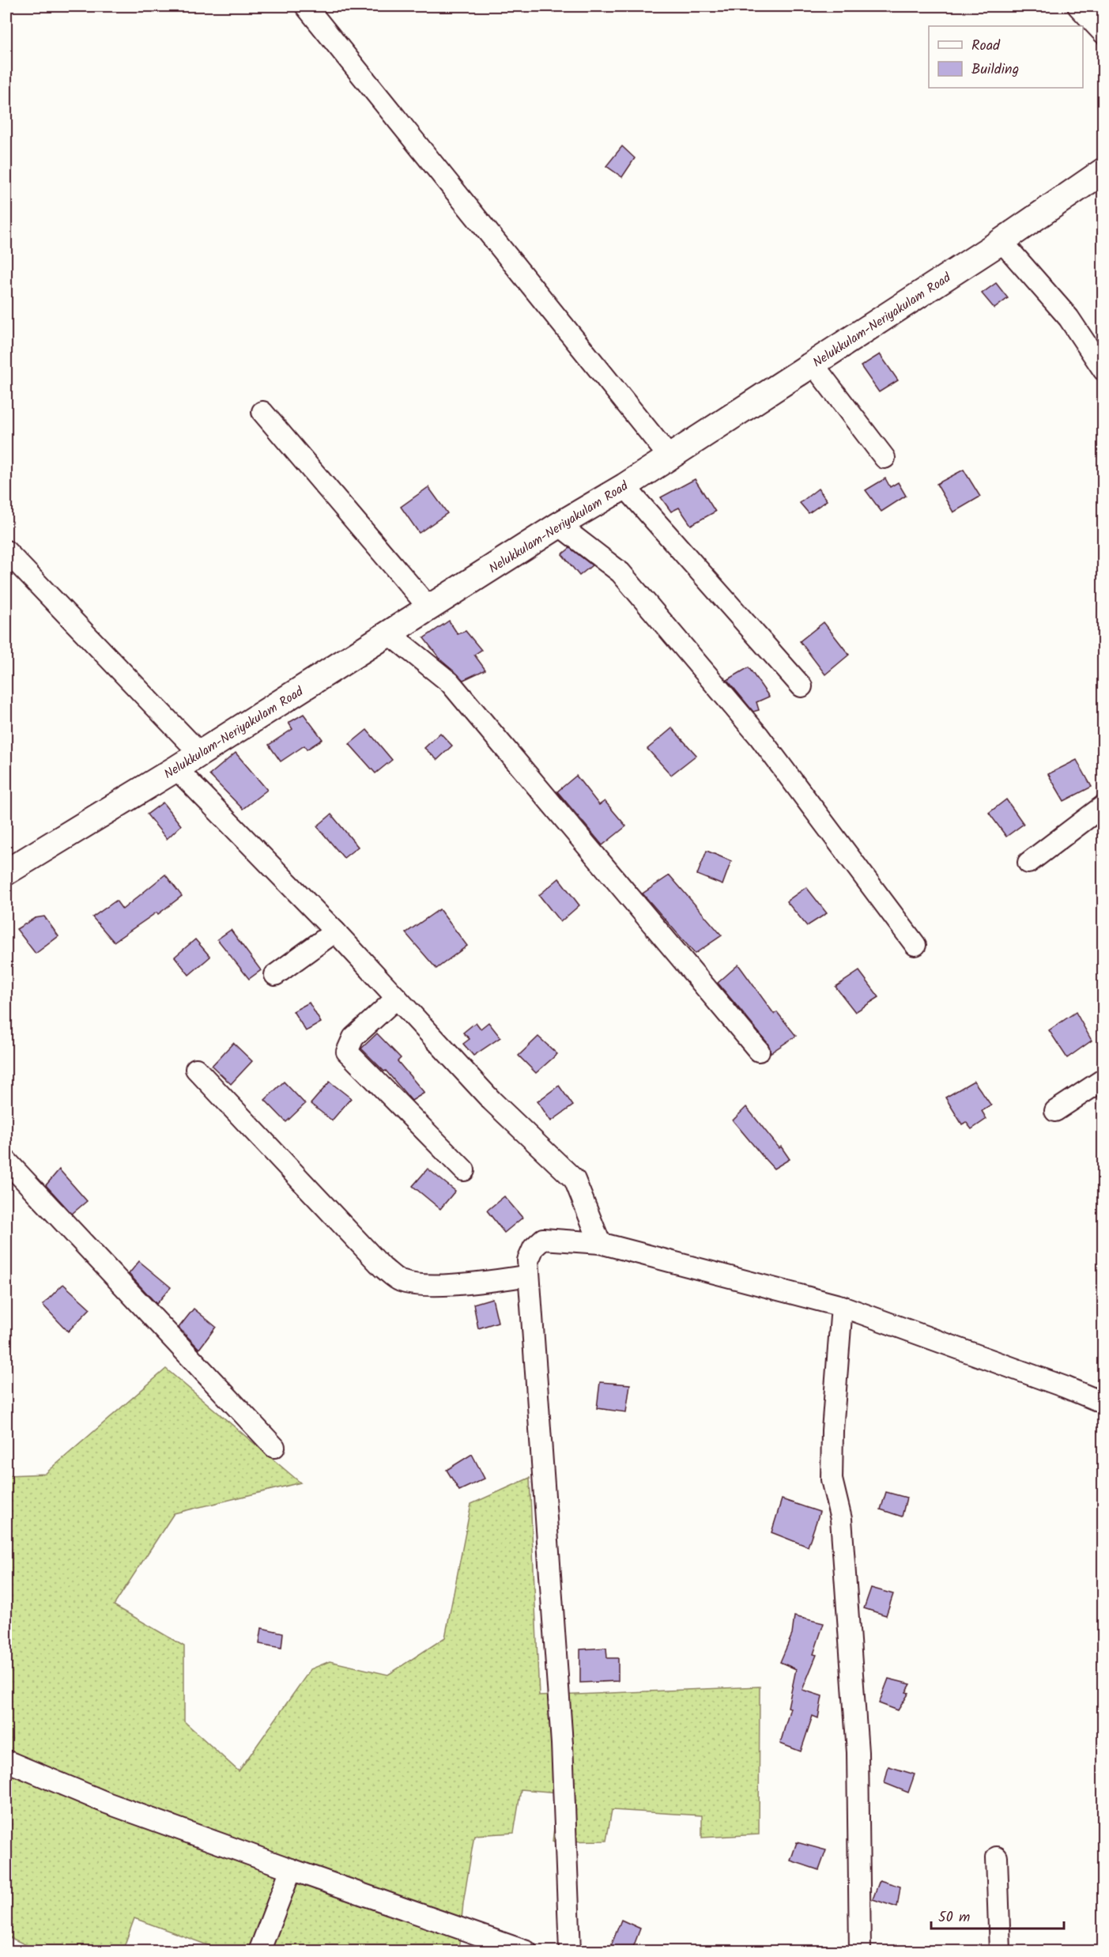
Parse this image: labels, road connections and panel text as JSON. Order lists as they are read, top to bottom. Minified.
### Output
{"streets":{"main road":["Nelukkulam-Neriyakulam Road"]},"legend":["Road","Building"],"scale_bar":"50 m"}
